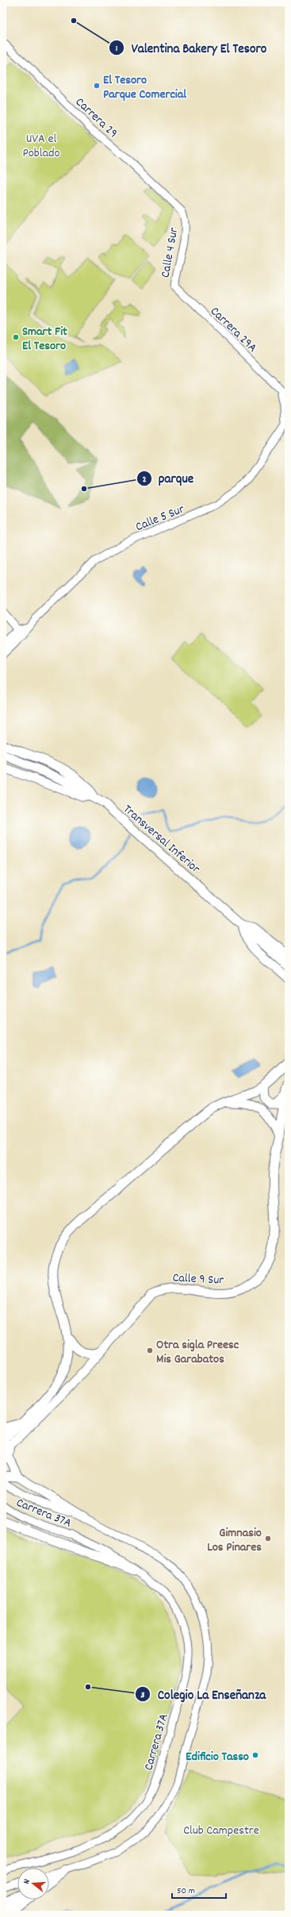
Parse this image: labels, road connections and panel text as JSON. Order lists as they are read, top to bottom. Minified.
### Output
{"streets":{"main road":["Transversal Inferior","Calle 9 Sur"],"street":["Carrera 29","Calle 4 Sur","Carrera 29A","Calle 5 Sur","Carrera 37A"]},"crossings":[["Carrera 29","Calle 4 Sur"],["Calle 4 Sur","Carrera 29A"]],"parks":["UVA el Poblado","Club Campestre"],"places":["Valentina Bakery El Tesoro","El Tesoro Parque Comercial","Smart Fit El Tesoro","parque","Otra sigla Preesc Mis Garabatos","Gimnasio Los Pinares","Colegio La Enseñanza","Edificio Tasso"],"scale_bar":"50 m","north":"left"}
